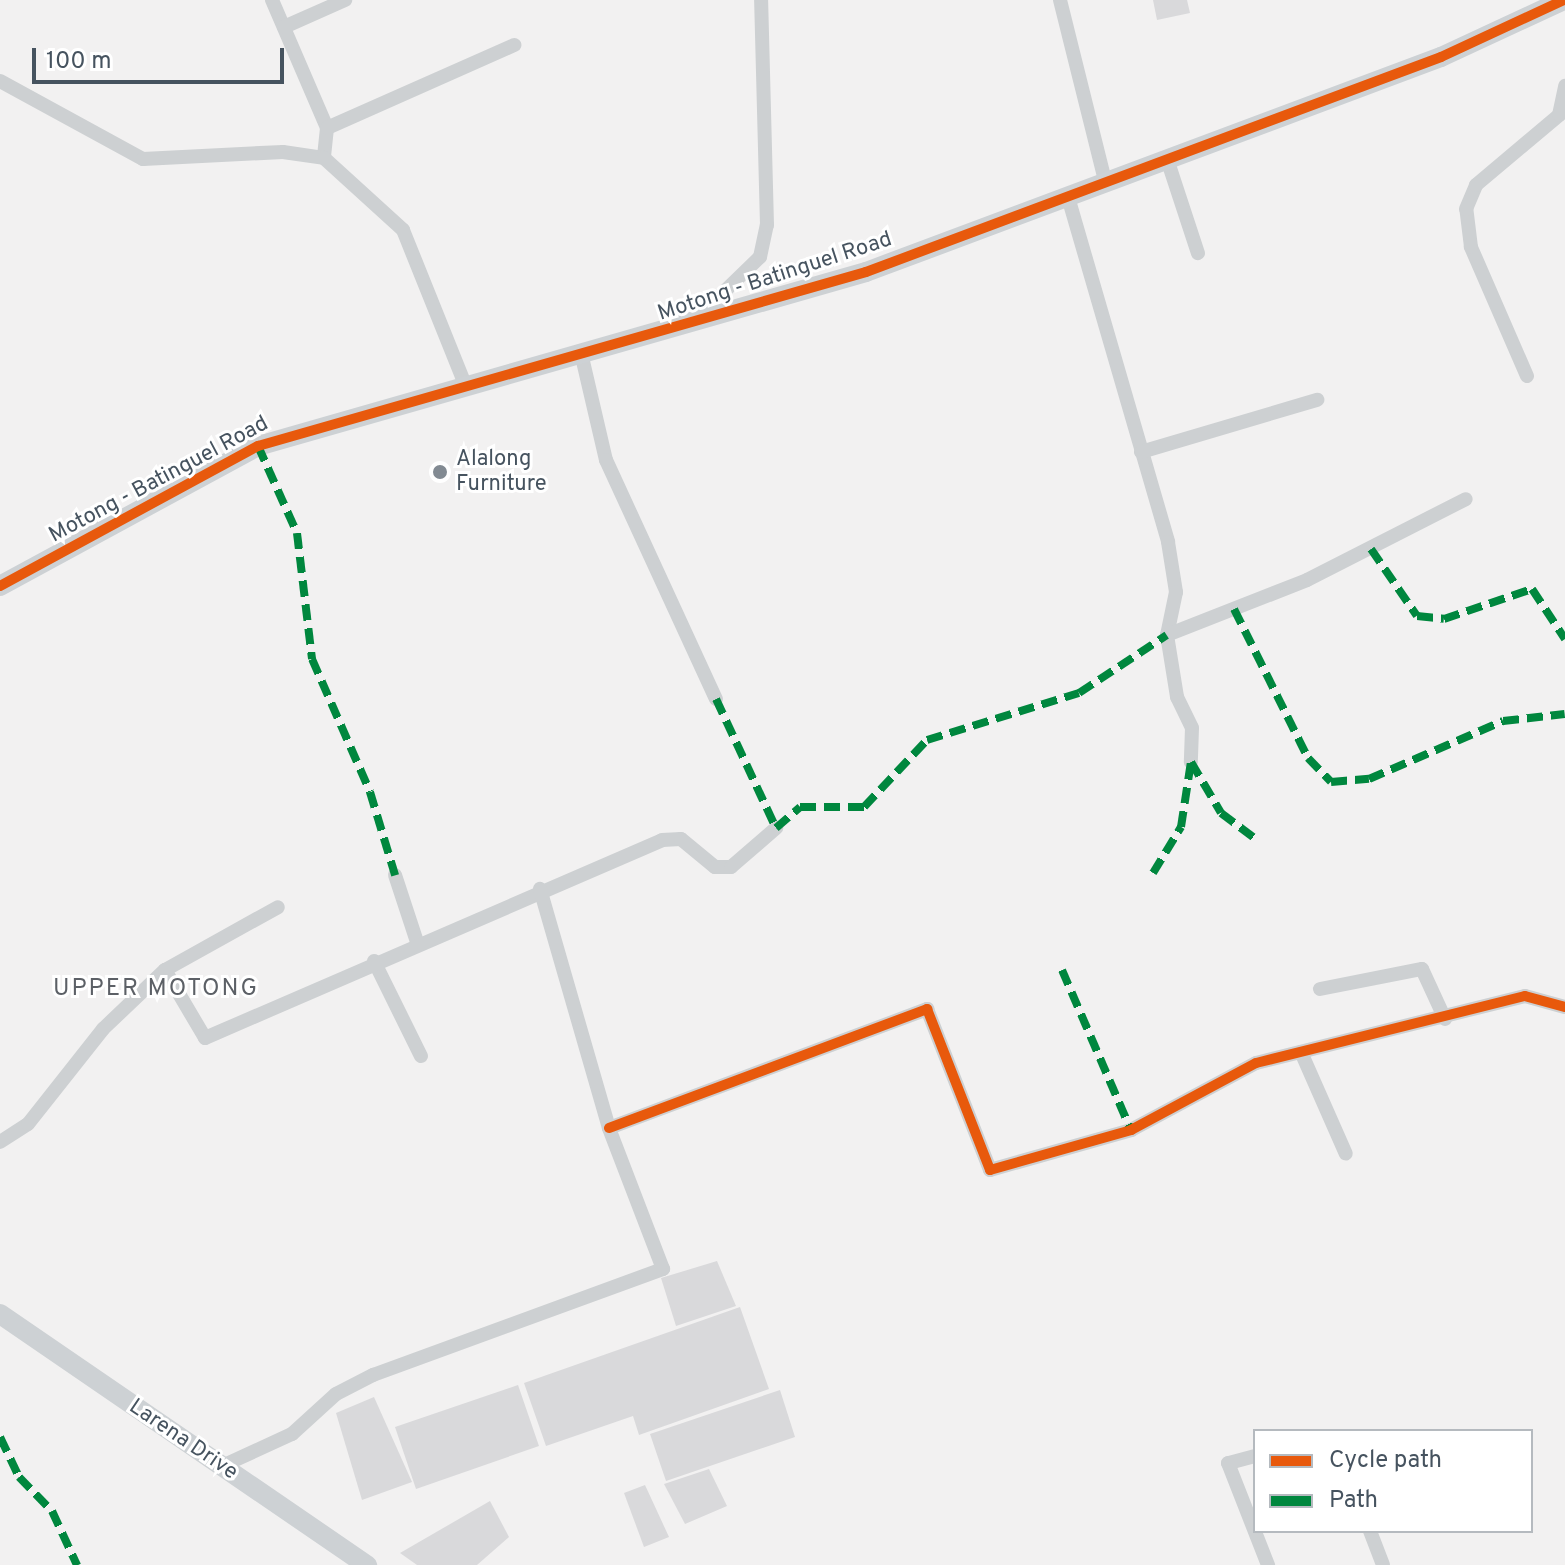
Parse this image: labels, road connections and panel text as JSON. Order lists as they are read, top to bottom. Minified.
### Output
{"streets":{"street":["Motong - Batinguel Road","Larena Drive"]},"districts":["UPPER MOTONG"],"places":["Alalong Furniture"],"legend":["Cycle path","Path"],"scale_bar":"100 m"}
